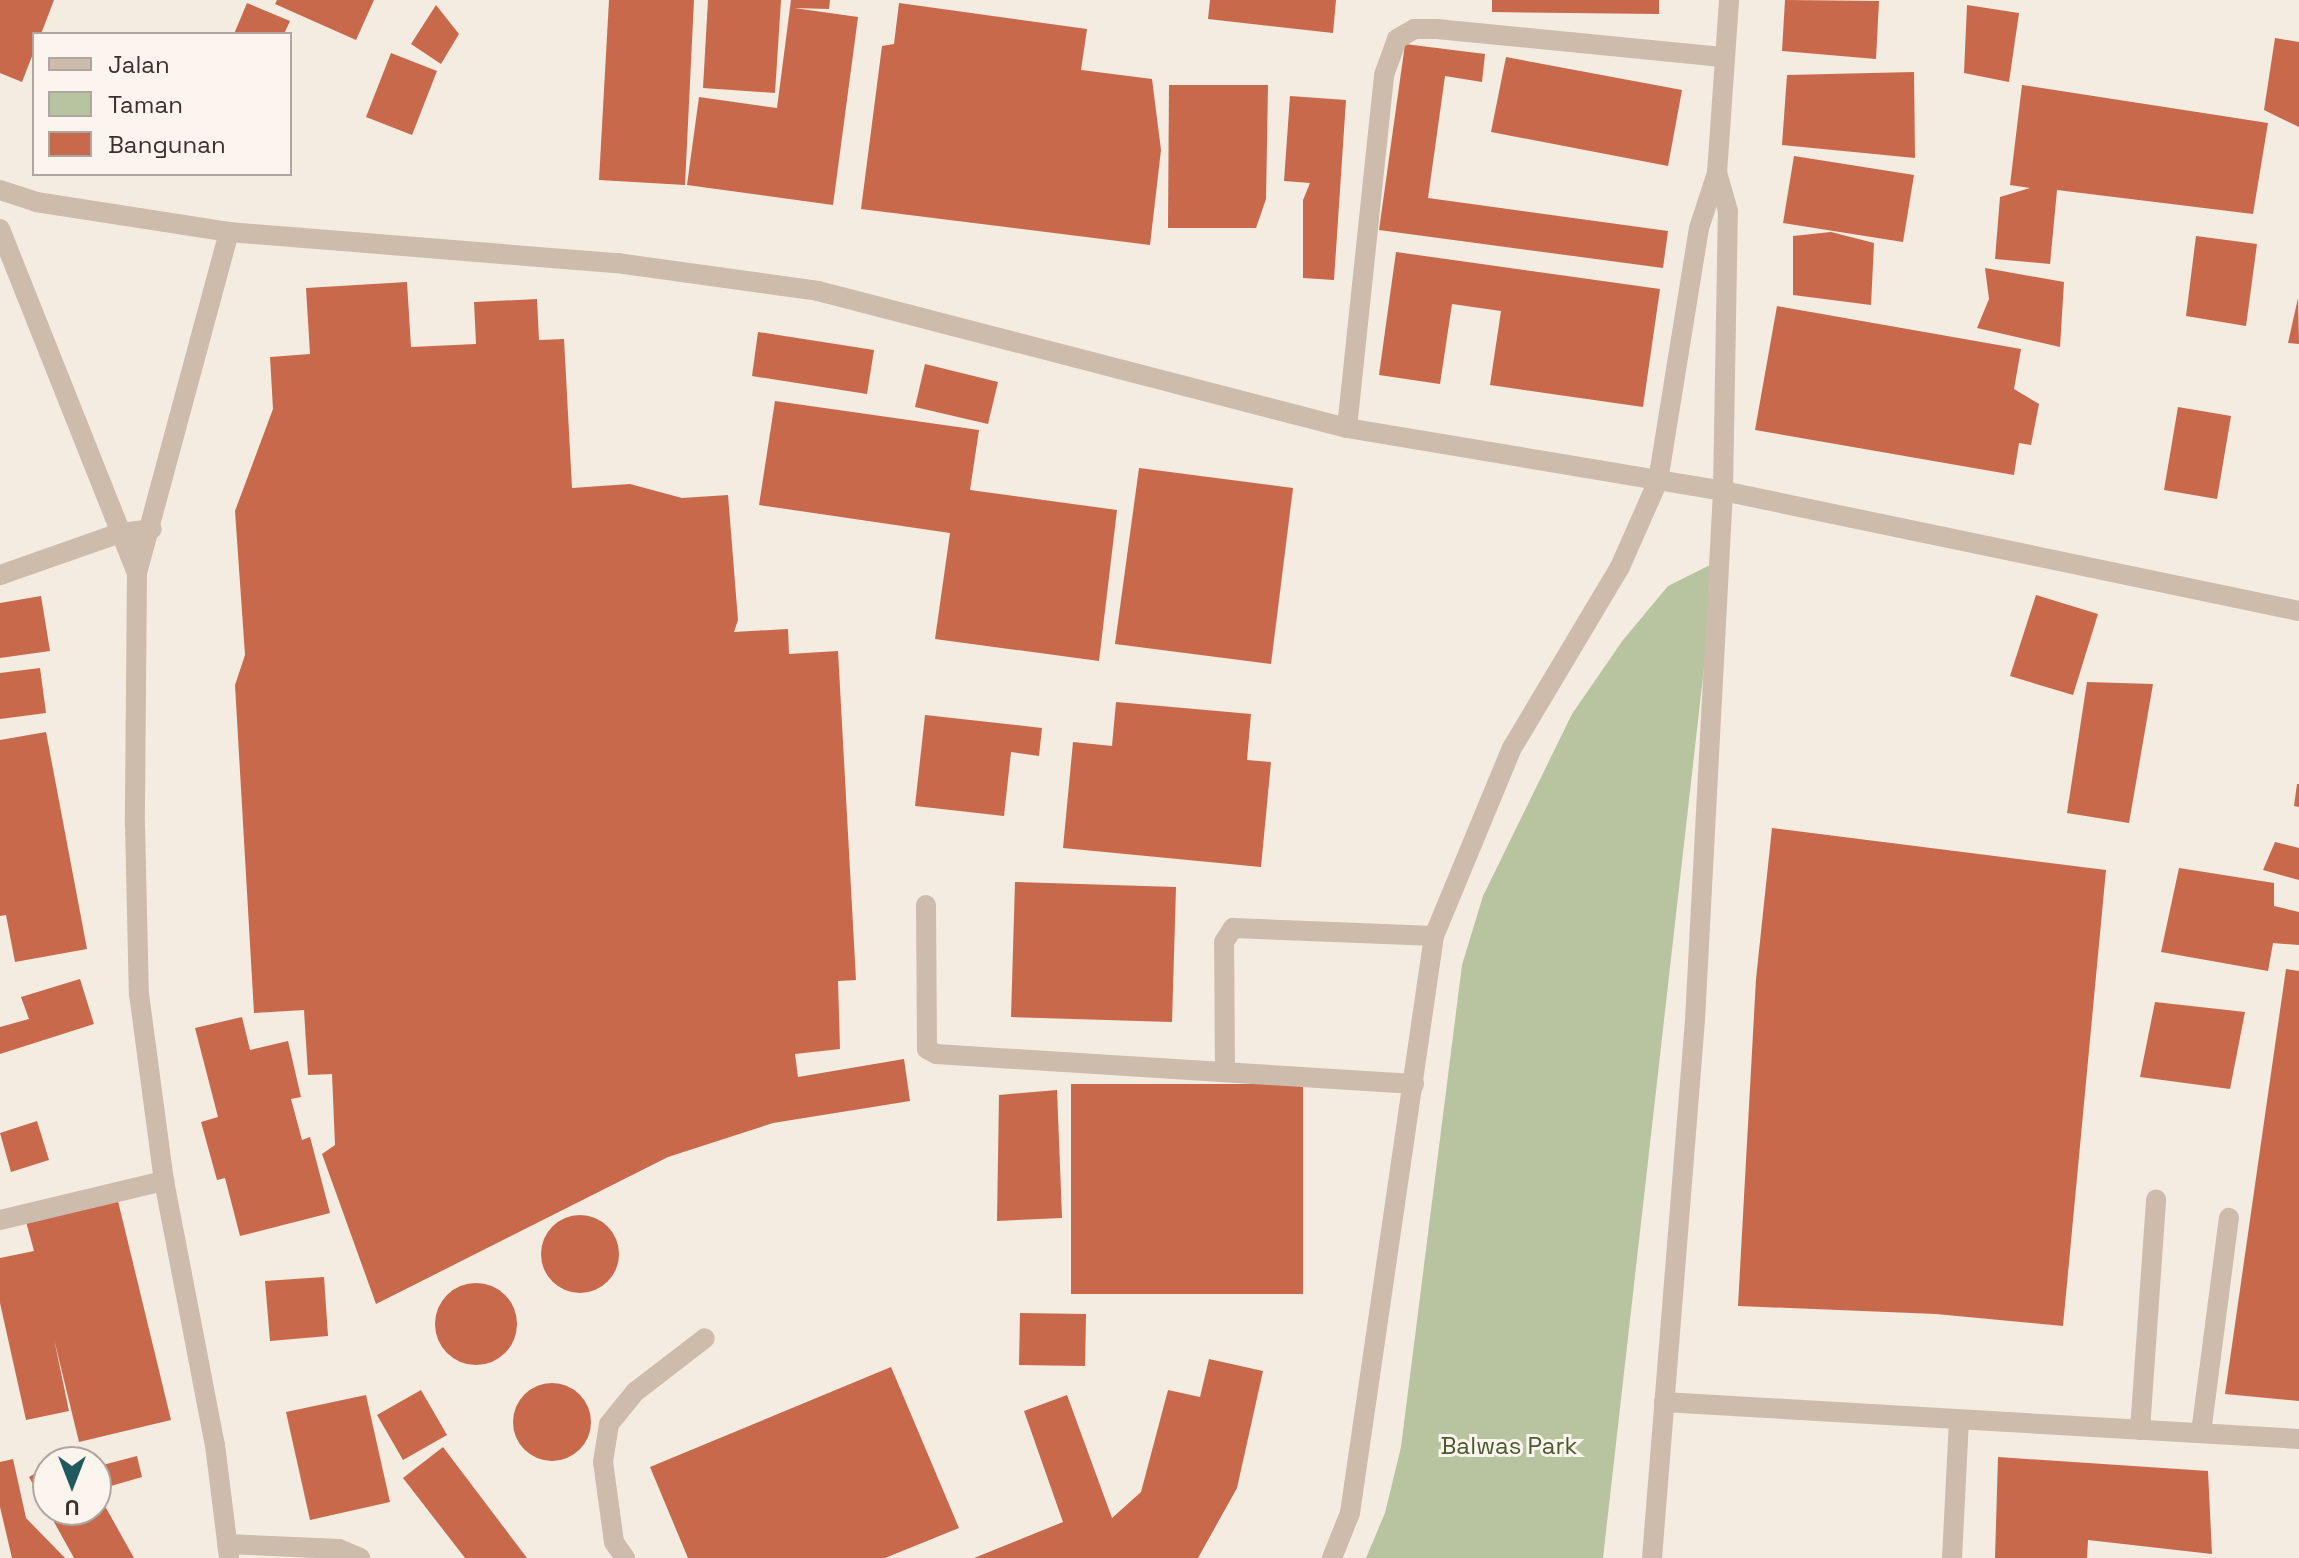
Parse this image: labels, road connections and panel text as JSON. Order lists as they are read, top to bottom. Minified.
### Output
{"parks":["Balwas Park"],"legend":["Jalan","Taman","Bangunan"],"north":"bottom"}
